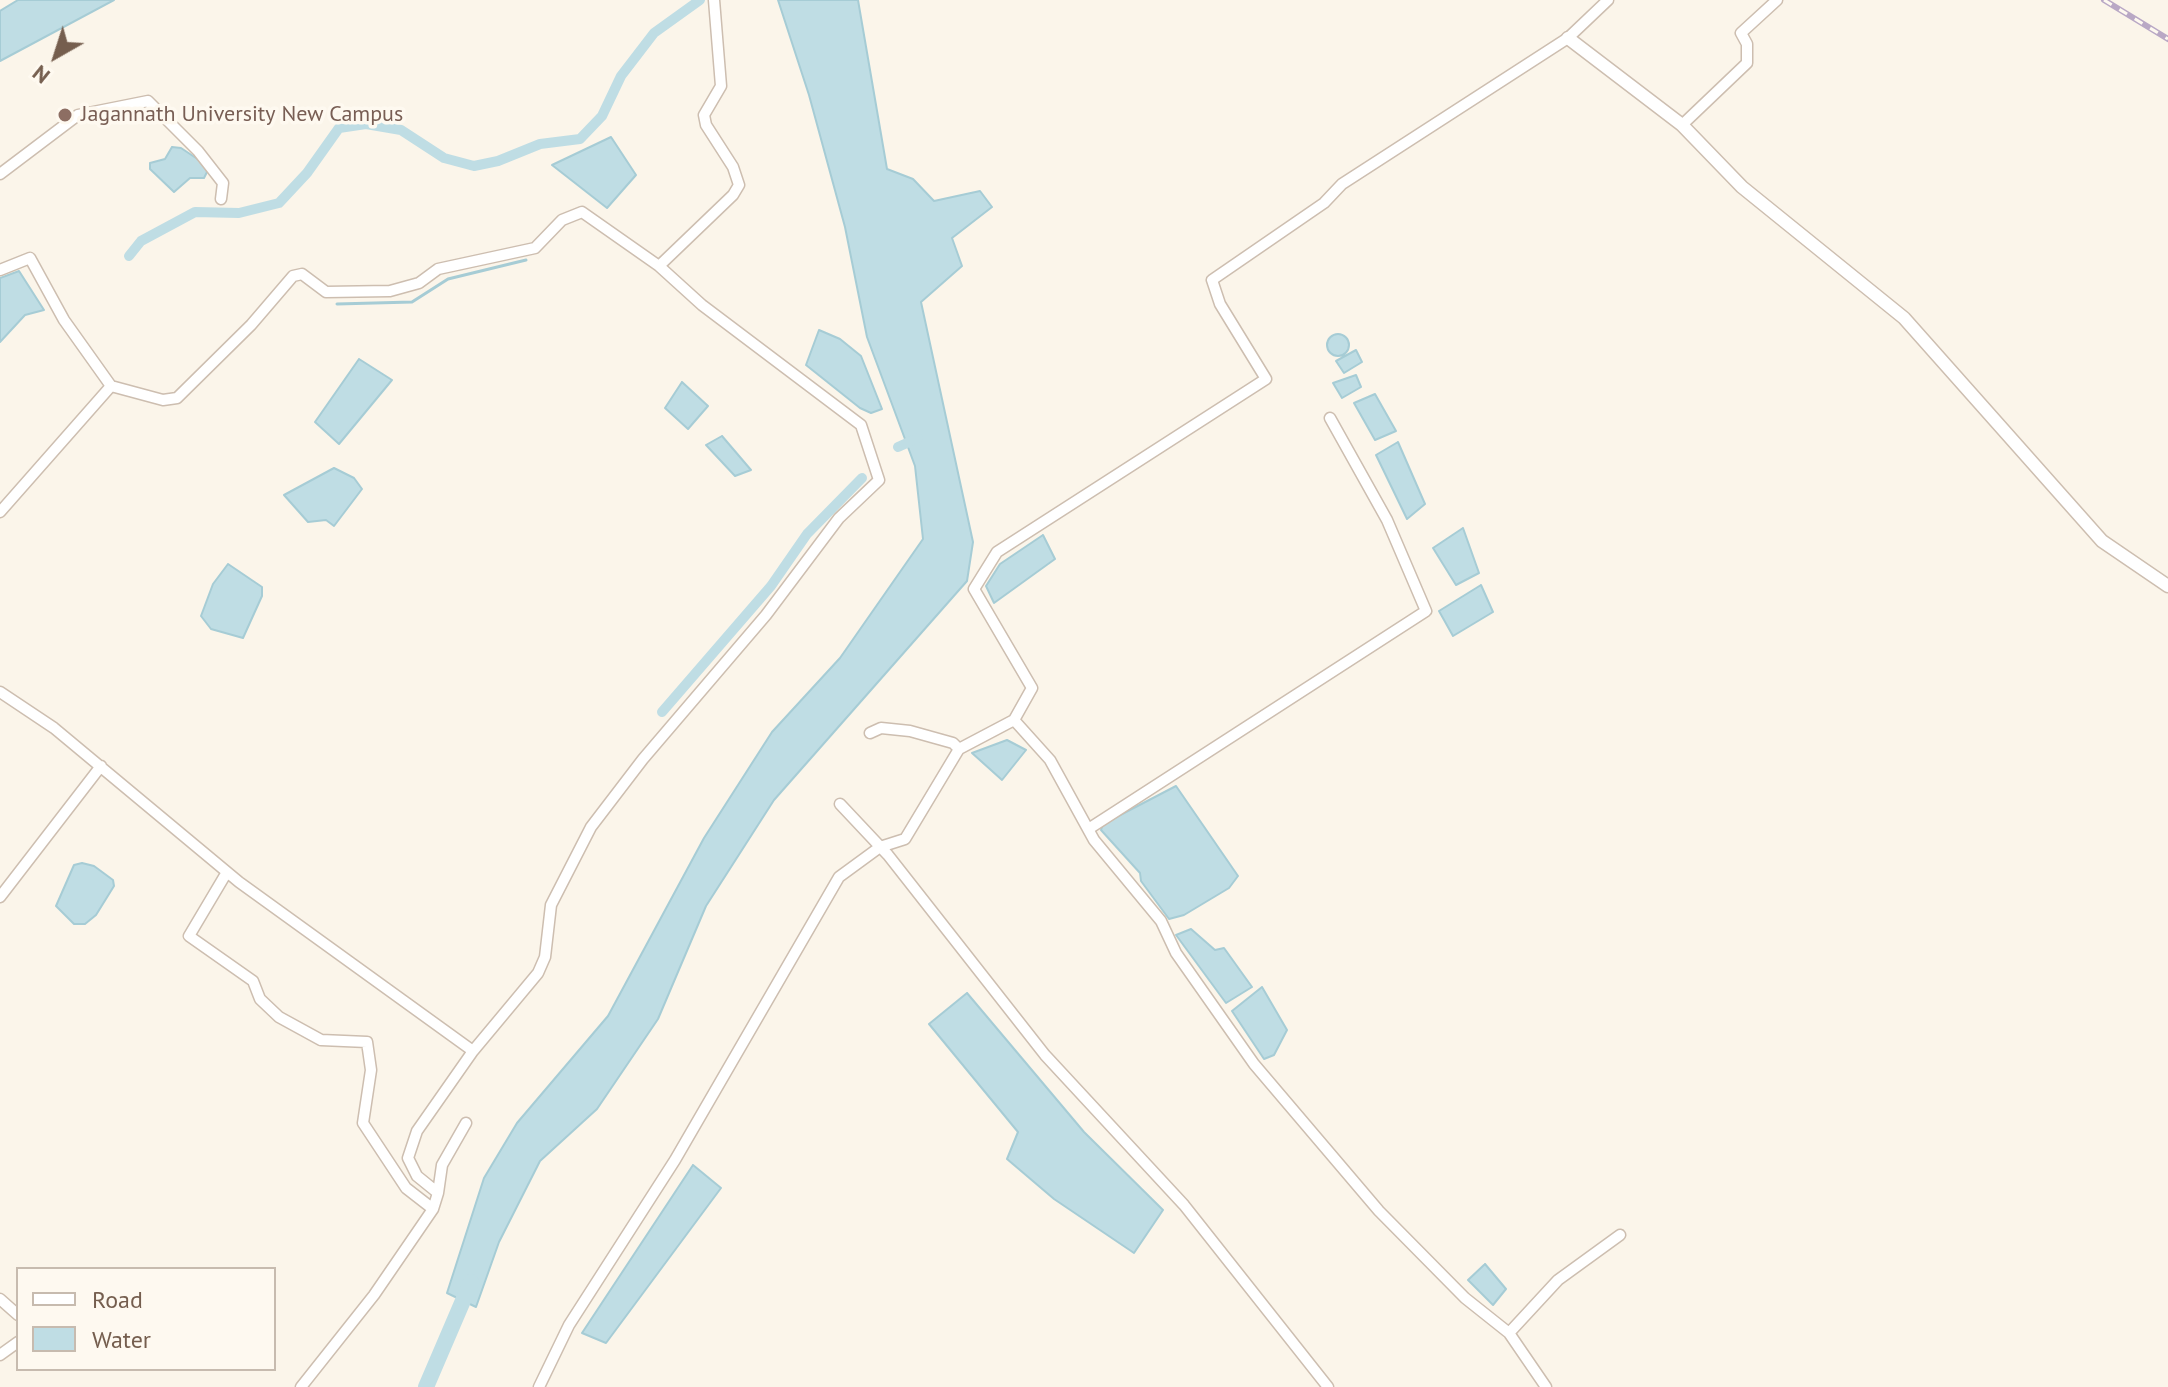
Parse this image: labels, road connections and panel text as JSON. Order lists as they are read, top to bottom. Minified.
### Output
{"places":["Jagannath University New Campus"],"legend":["Road","Water"],"north":"bottom left"}
